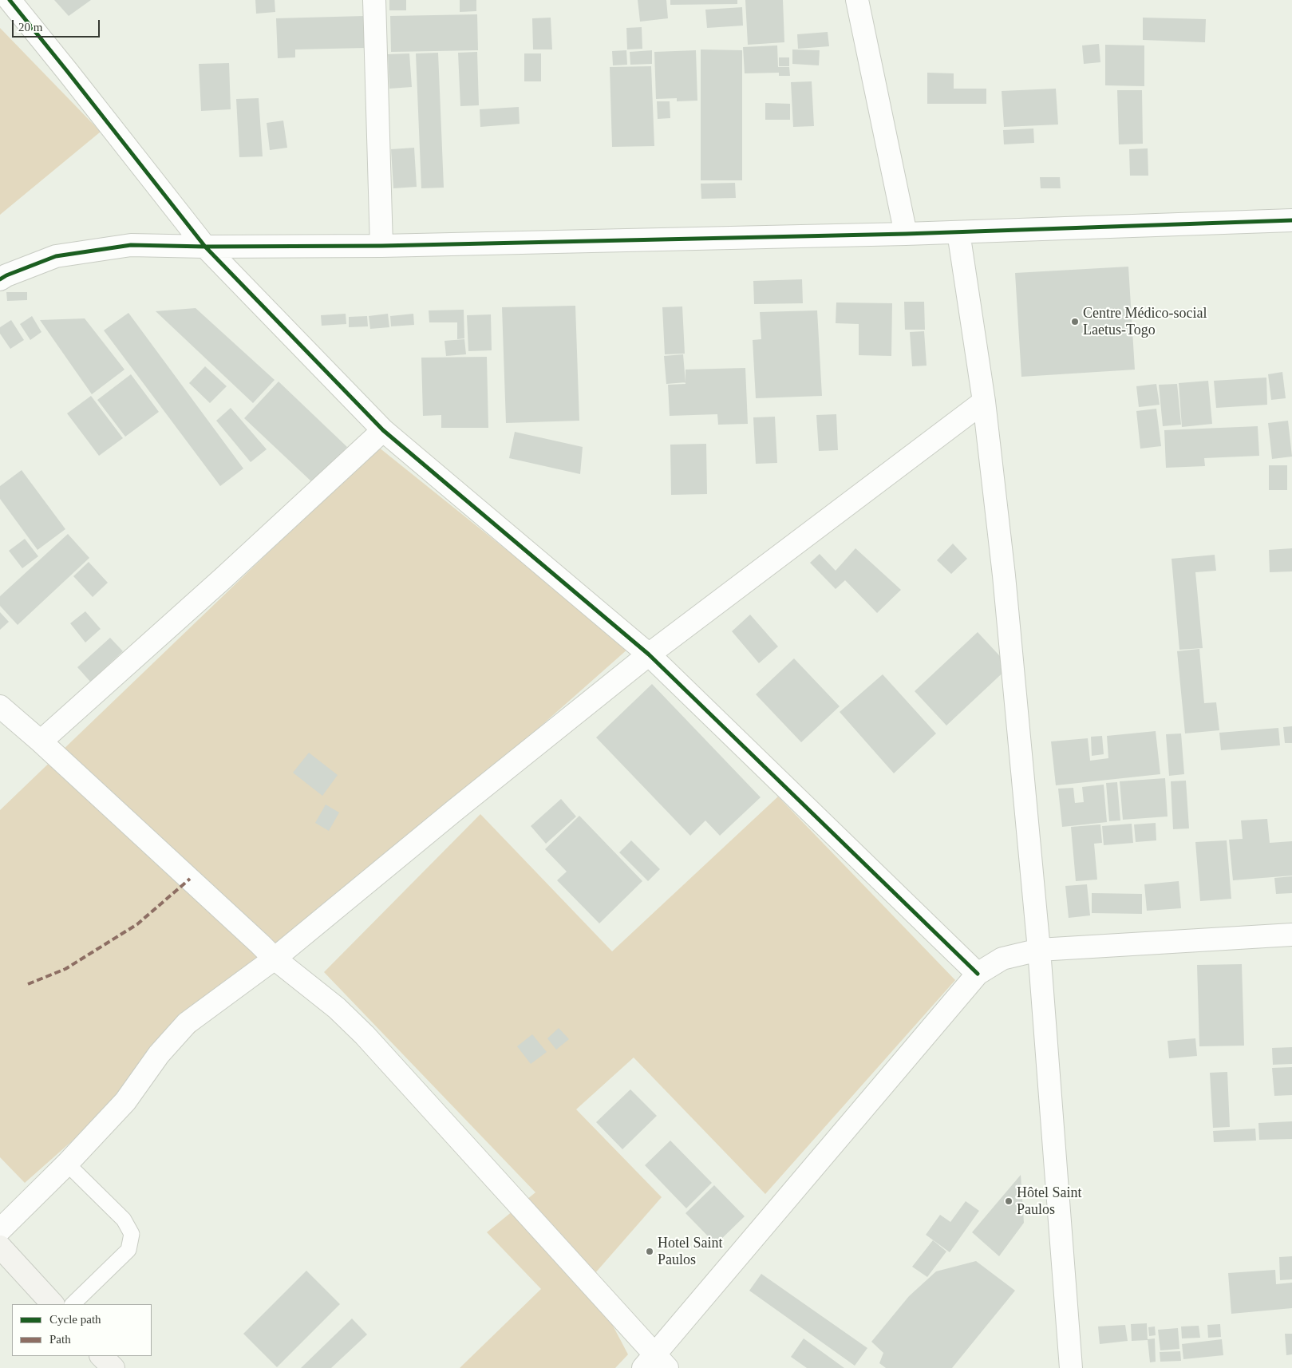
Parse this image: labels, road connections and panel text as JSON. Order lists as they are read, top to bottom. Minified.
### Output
{"places":["Centre Médico-social Laetus-Togo","Hôtel Saint Paulos","Hotel Saint Paulos"],"legend":["Cycle path","Path"],"scale_bar":"20 m"}
